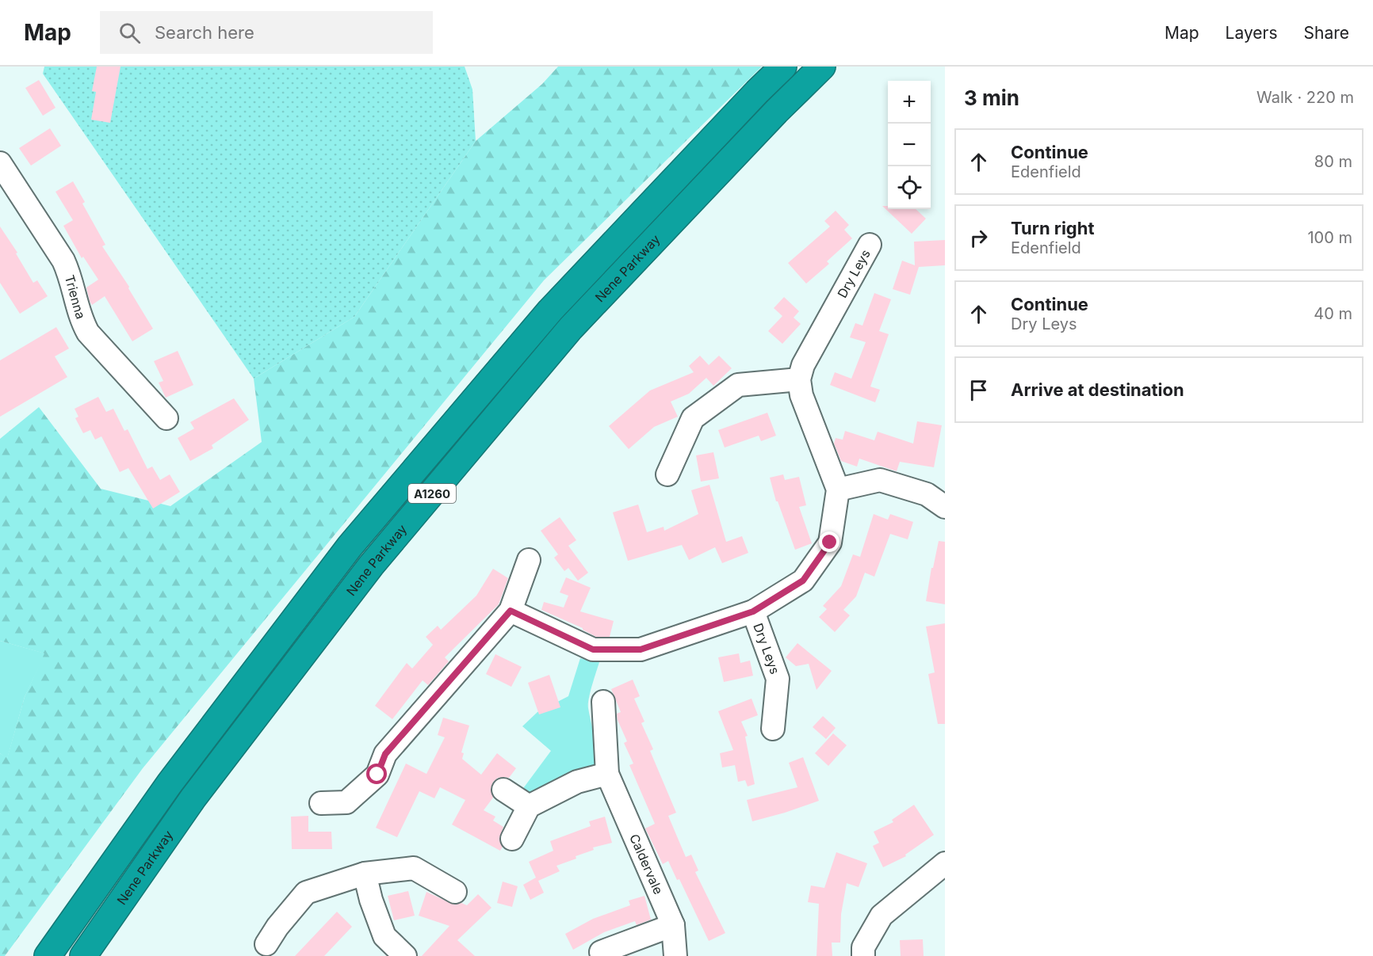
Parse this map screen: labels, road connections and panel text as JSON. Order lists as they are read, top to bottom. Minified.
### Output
{"streets":{"highway":["Nene Parkway","A1260"],"street":["Dry Leys","Trienna","Caldervale"]},"page":{"header":"Map","search":"Search here","nav":["Map","Layers","Share"],"heading":["3 min","Walk · 220 m"],"map_buttons":["+","−"],"list":[["Continue","Edenfield","80 m"],["Turn right","Edenfield","100 m"],["Continue","Dry Leys","40 m"],"Arrive at destination"]}}
